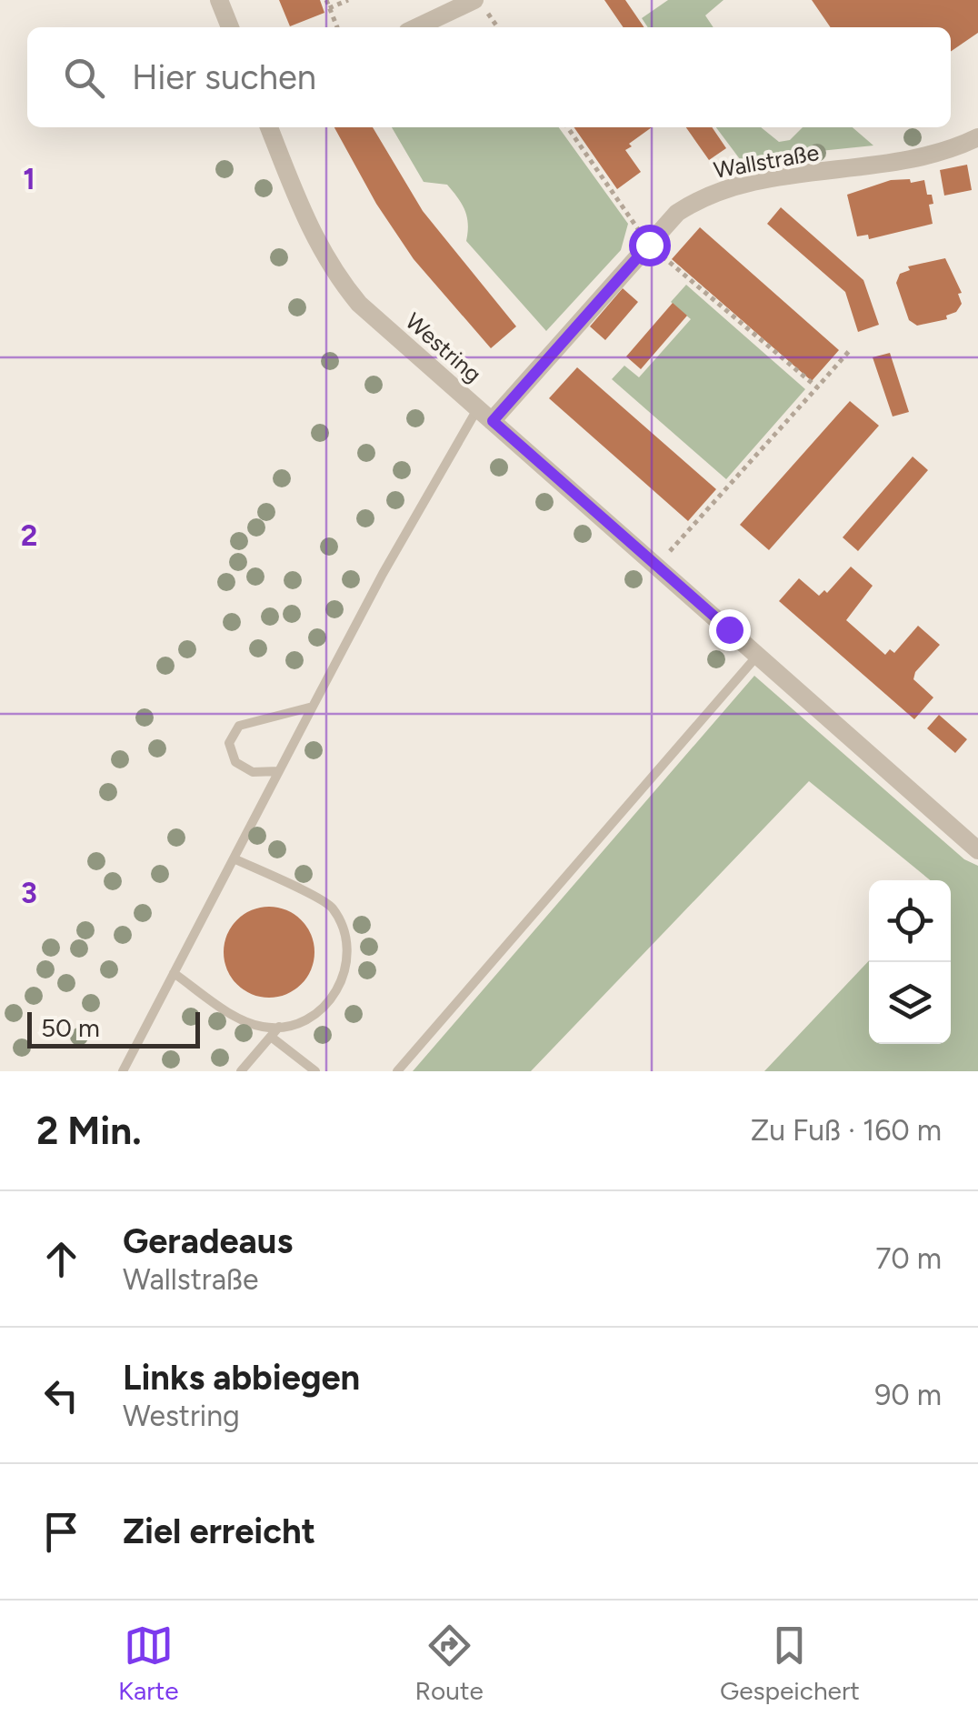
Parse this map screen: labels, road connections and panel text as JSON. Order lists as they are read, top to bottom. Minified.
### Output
{"streets":{"street":["Wallstraße","Westring"]},"crossings":[["Wallstraße","Westring"]],"scale_bar":"50 m","page":{"search":"Hier suchen","scale":"50 m","heading":["2 Min.","Zu Fuß · 160 m"],"list":[["Geradeaus","Wallstraße","70 m"],["Links abbiegen","Westring","90 m"],"Ziel erreicht"],"nav":["Karte","Route","Gespeichert"]},"grid":{"rows":["1","2","3"]}}
